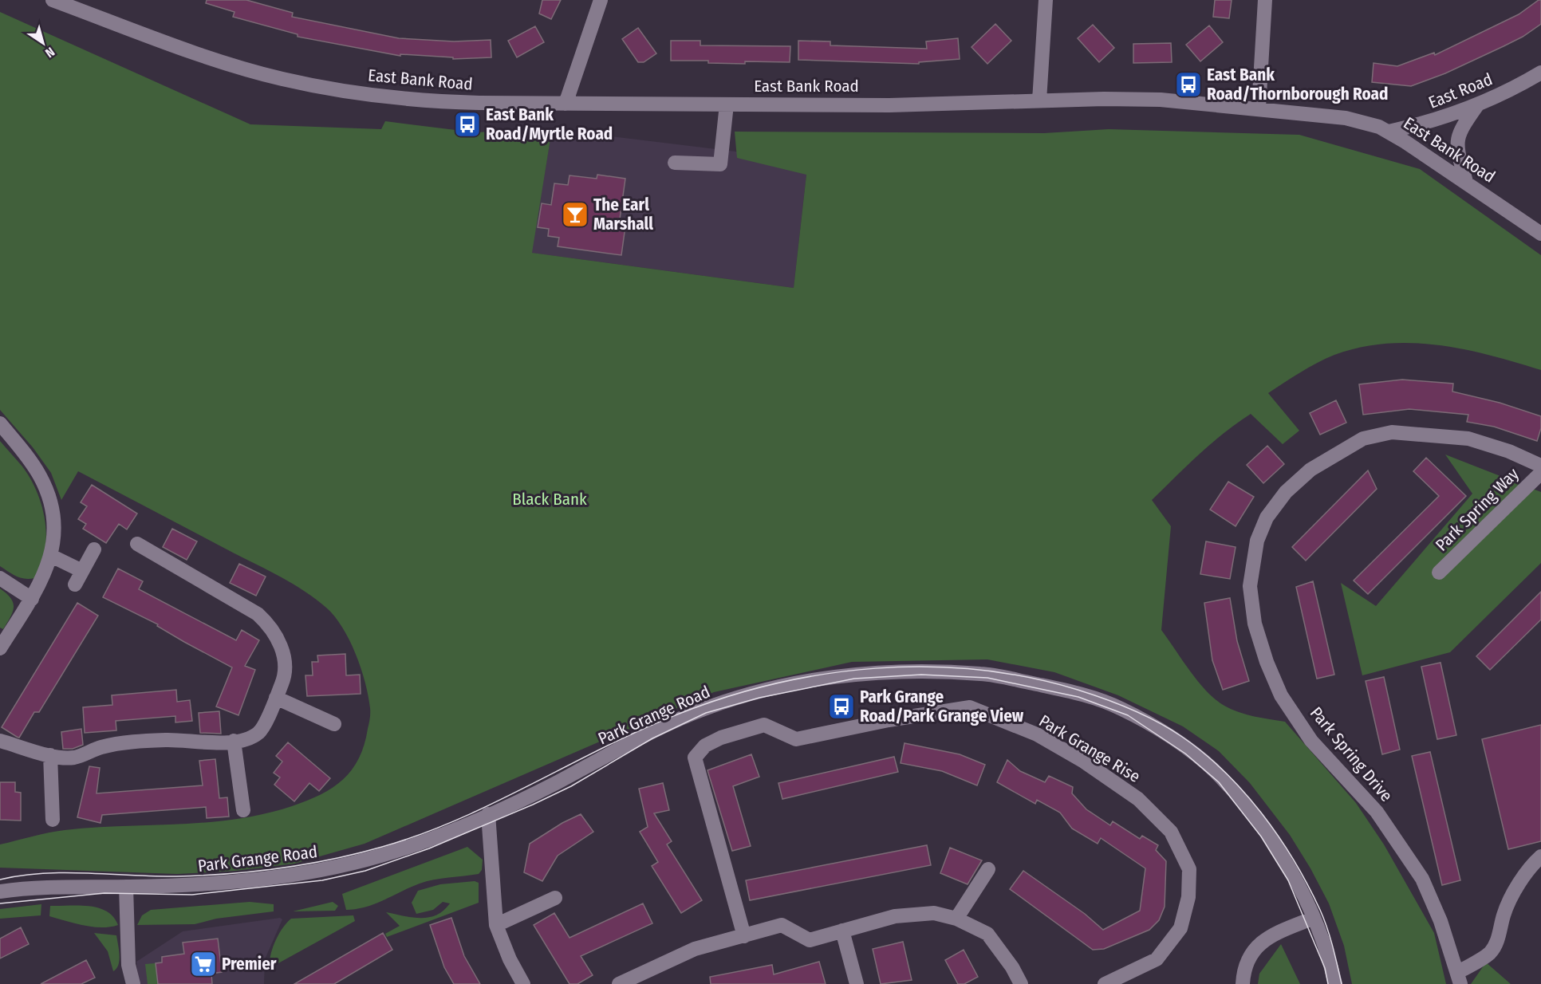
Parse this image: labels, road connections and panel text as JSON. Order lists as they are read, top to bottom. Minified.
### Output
{"streets":{"street":["East Bank Road","East Road","Park Spring Way","Park Grange Road","Park Grange Rise","Park Spring Drive"]},"crossings":[["East Bank Road","East Road"]],"parks":["Black Bank"],"places":{"bus stop":["East Bank Road/Thornborough Road","East Bank Road/Myrtle Road","Park Grange Road/Park Grange View"],"bar":["The Earl Marshall"],"supermarket":["Premier"]},"north":"bottom right"}
